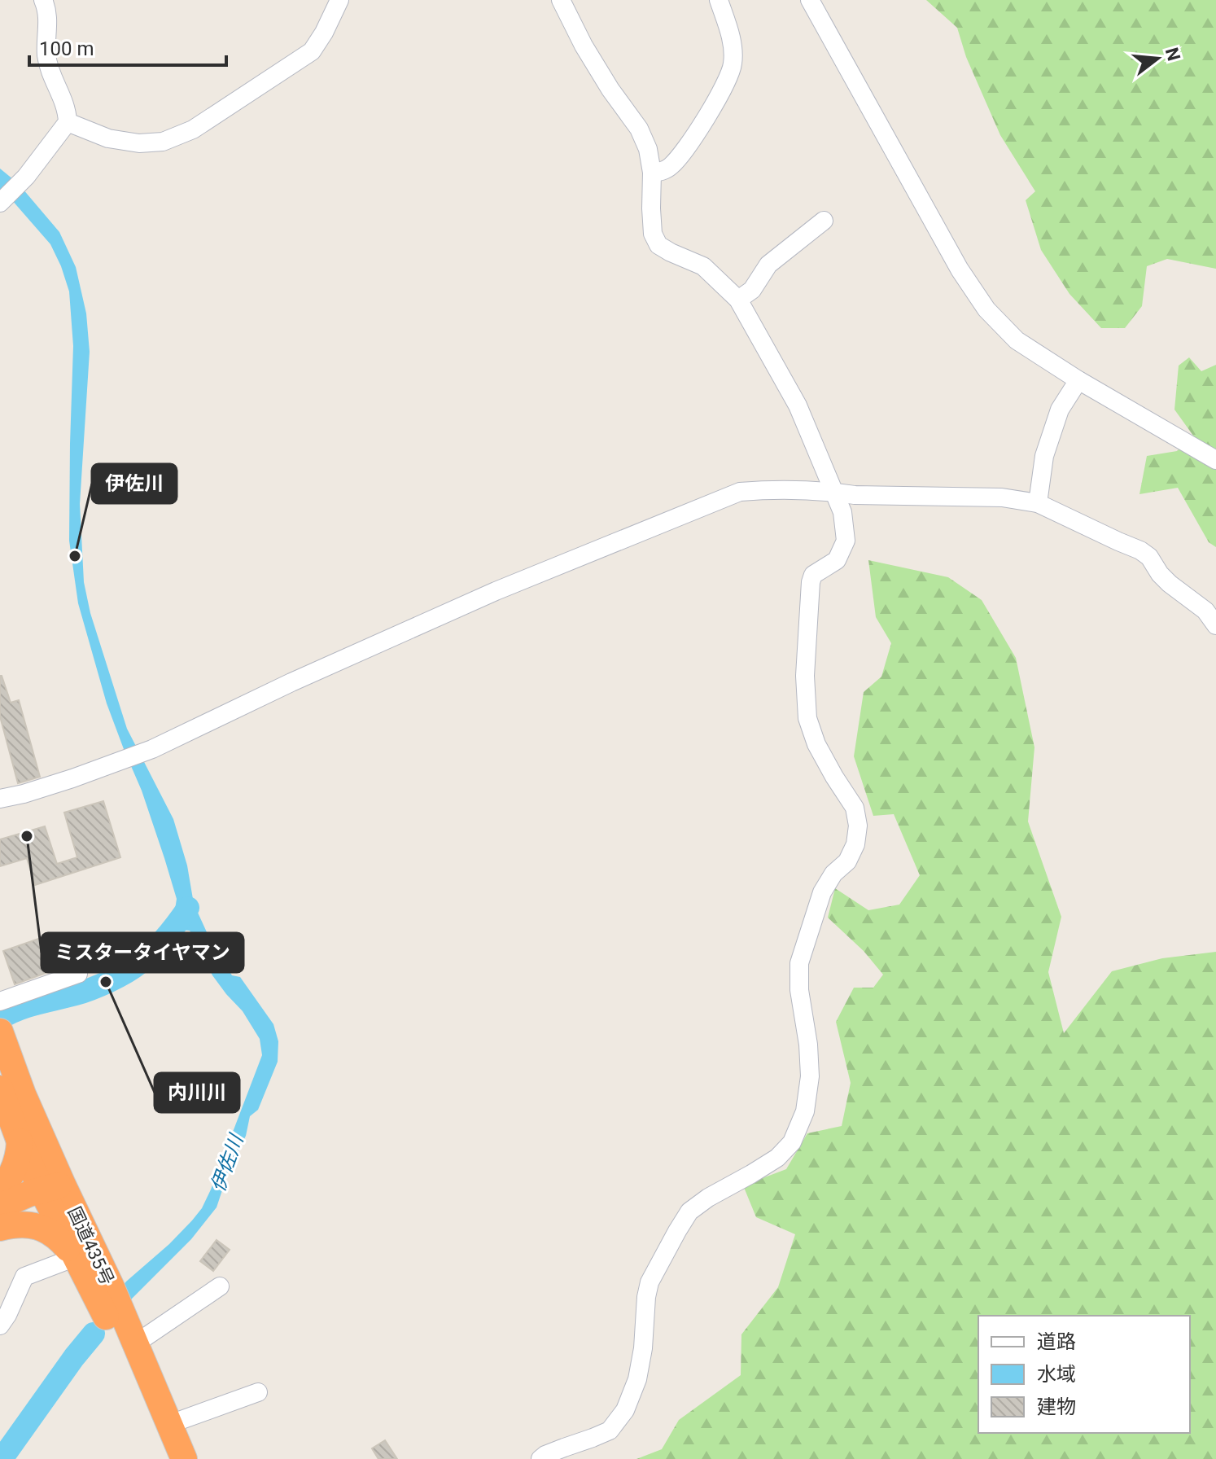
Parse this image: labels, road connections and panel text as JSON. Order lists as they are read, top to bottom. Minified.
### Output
{"streets":{"highway":["国道435号"]},"water":["伊佐川"],"places":["伊佐川","ミスタータイヤマン","内川川"],"legend":["道路","水域","建物"],"scale_bar":"100 m","north":"right"}
